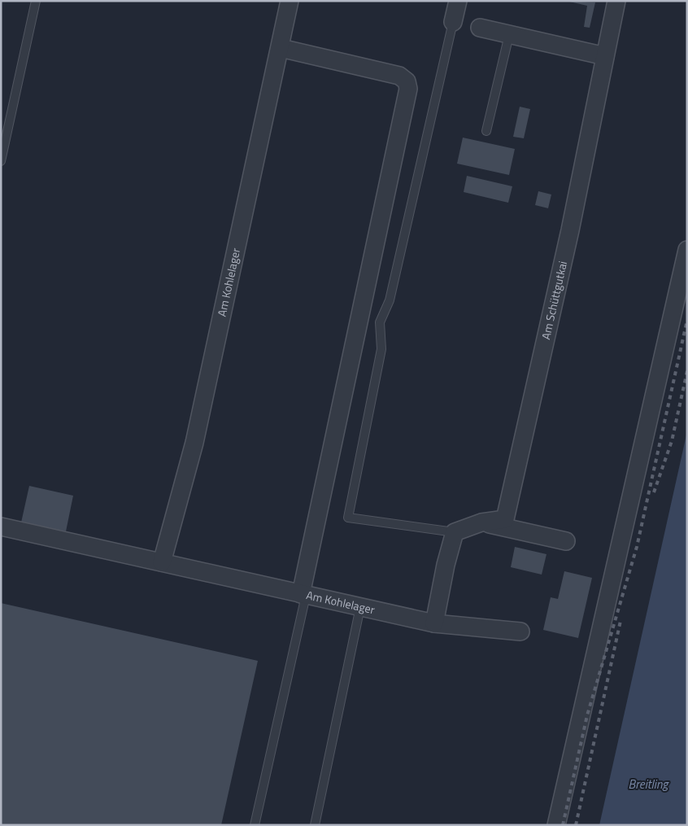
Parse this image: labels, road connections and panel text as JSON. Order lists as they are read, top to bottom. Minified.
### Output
{"streets":{"street":["Am Kohlelager","Am Schüttgutkai"]},"water":["Breitling"]}
